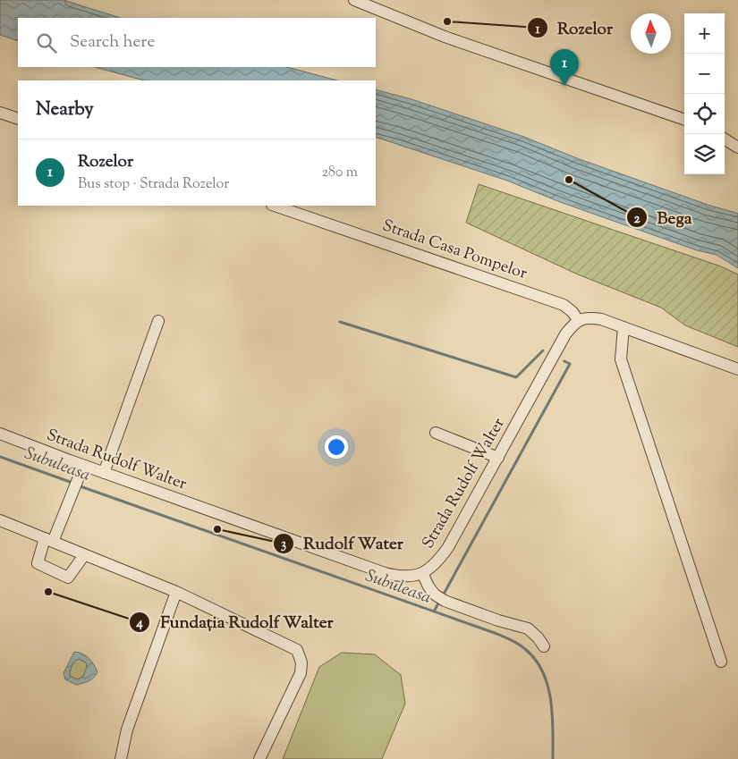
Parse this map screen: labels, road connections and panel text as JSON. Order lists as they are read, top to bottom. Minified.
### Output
{"streets":{"street":["Strada Casa Pompelor","Strada Rudolf Walter"]},"crossings":[["Strada Casa Pompelor","Strada Rudolf Walter"]],"water":["Subuleasa"],"places":["Rozelor","Bega","Rudolf Water","Fundația Rudolf Walter"],"north":"top","page":{"map_buttons":["+","−"],"search":"Search here","pins":"1","heading":"Nearby","list":[{"mark":"1","name":"Rozelor","note":"Bus stop · Strada Rozelor","value":"280 m"}]}}
